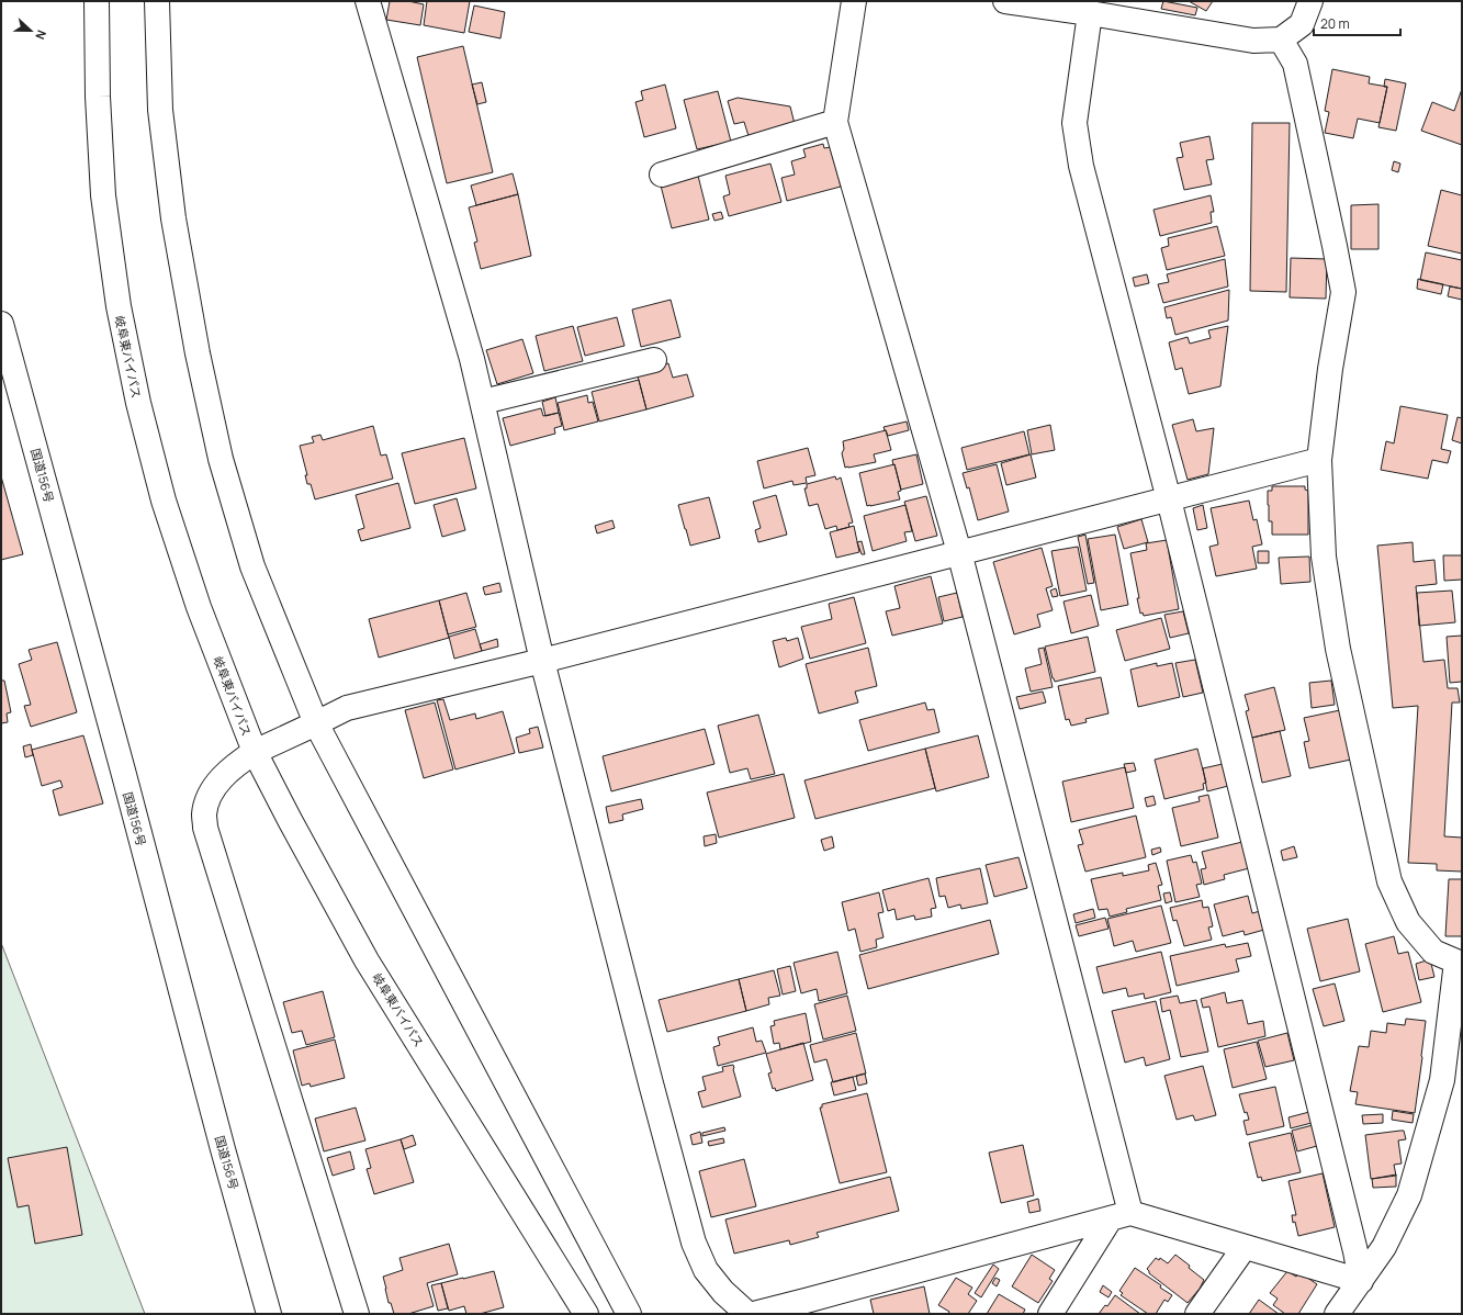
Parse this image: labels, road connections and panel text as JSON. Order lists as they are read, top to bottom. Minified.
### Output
{"streets":{"main road":["岐阜東バイパス","国道156号"]},"scale_bar":"20 m","north":"right"}
